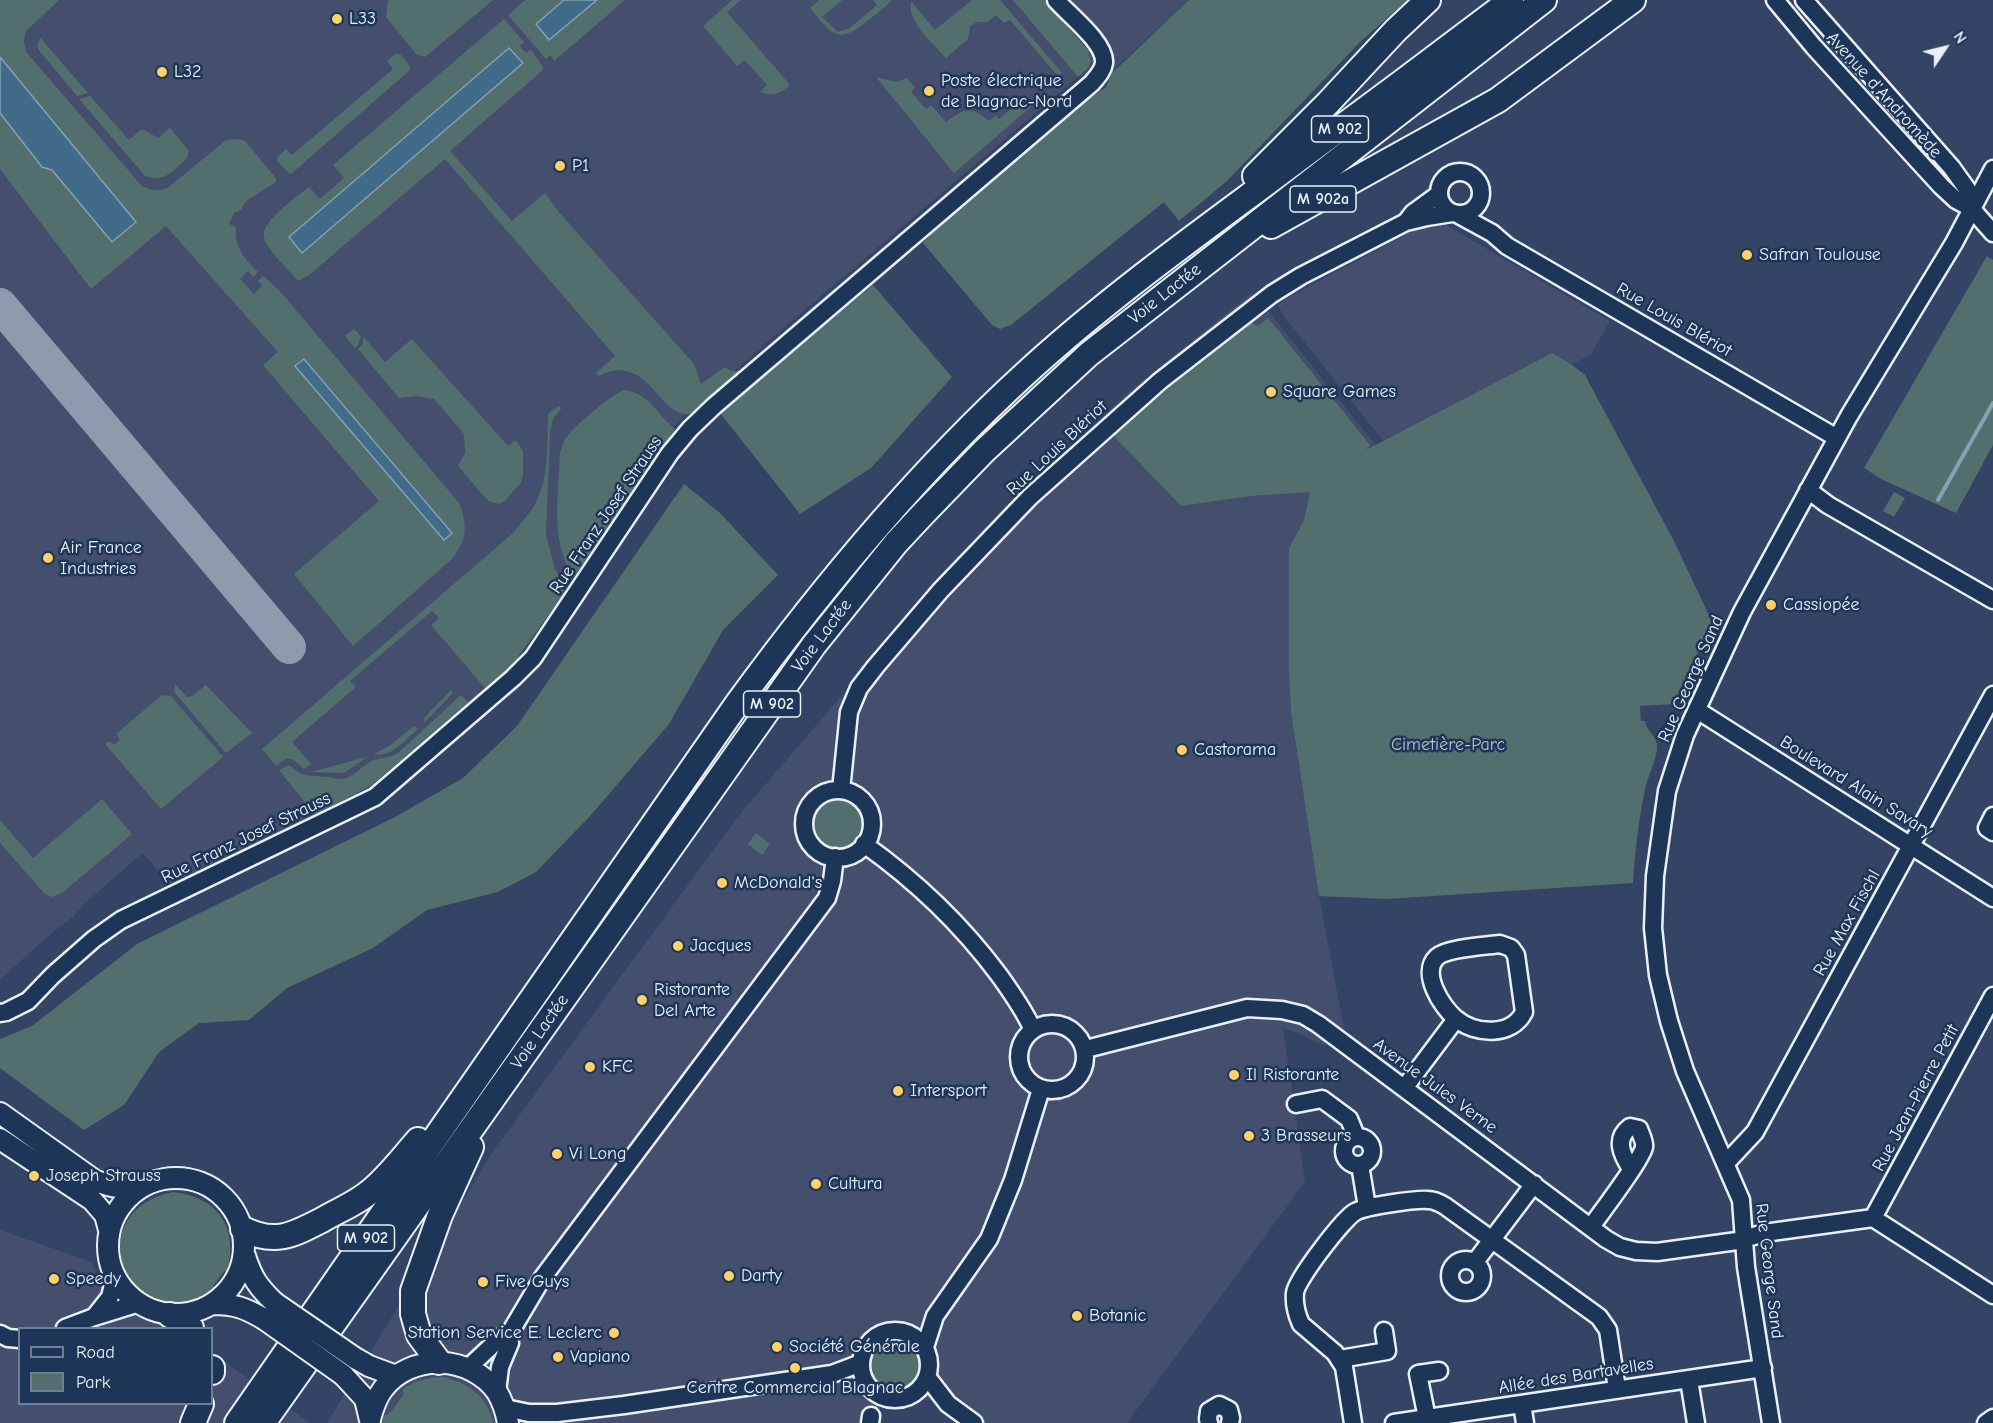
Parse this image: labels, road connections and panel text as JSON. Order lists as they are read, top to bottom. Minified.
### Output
{"streets":{"highway":["M 902","M 902a","Voie Lactée"],"street":["Avenue d'Andromède","Rue Louis Blériot","Rue Franz Josef Strauss","Rue George Sand","Boulevard Alain Savary","Rue Max Fischl","Avenue Jules Verne","Rue Jean-Pierre Petit","Allée des Bartavelles"]},"crossings":[["Avenue d'Andromède","Rue George Sand"],["M 902a","Voie Lactée"],["Rue Louis Blériot","Rue George Sand"],["Rue George Sand","Boulevard Alain Savary"],["Rue George Sand","Rue Max Fischl"],["Rue George Sand","Avenue Jules Verne"],["Rue George Sand","Allée des Bartavelles"],["Boulevard Alain Savary","Rue Max Fischl"],["Avenue Jules Verne","Rue Jean-Pierre Petit"]],"parks":["Cimetière-Parc"],"places":["L33","L32","Poste électrique de Blagnac-Nord","P1","Safran Toulouse","Square Games","Air France Industries","Cassiopée","Castorama","McDonald's","Jacques","Ristorante Del Arte","KFC","Il Ristorante","Intersport","3 Brasseurs","Vi Long","Joseph Strauss","Cultura","Darty","Speedy","Five Guys","Botanic","Station Service E. Leclerc","Société Générale","Vapiano","Centre Commercial Blagnac"],"legend":["Road","Park"],"north":"top right"}
